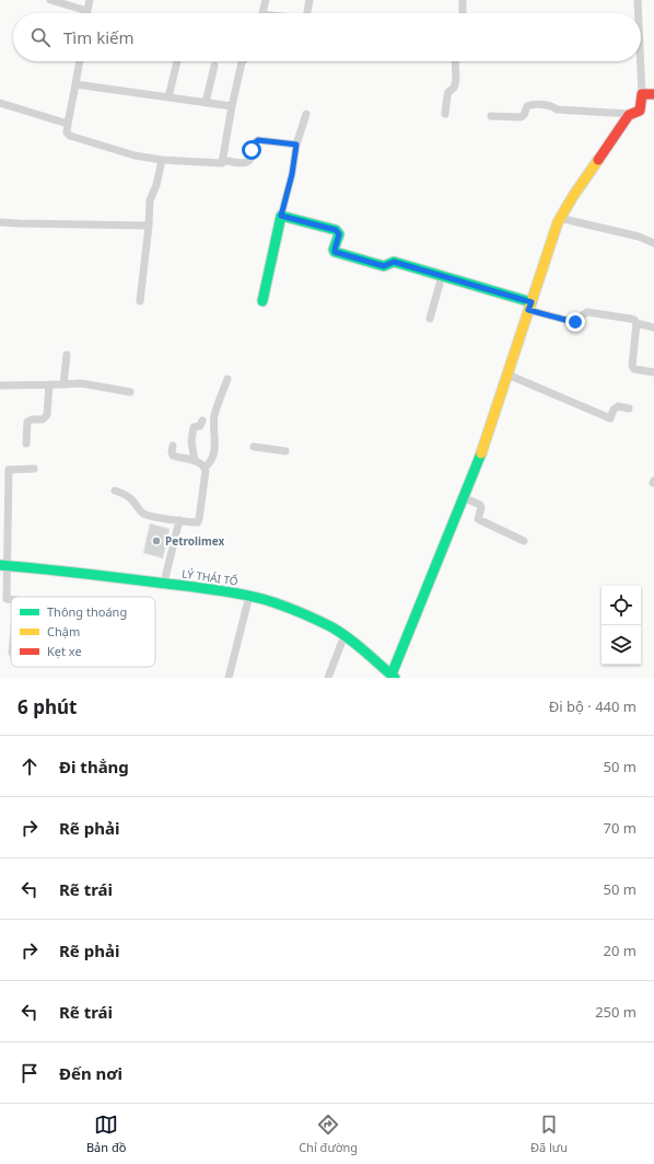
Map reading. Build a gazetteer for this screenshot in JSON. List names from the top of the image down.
{
  "streets": {
    "street": ["LÝ THÁI TỔ"]
  },
  "places": ["Petrolimex"],
  "legend": ["Thông thoáng", "Chậm", "Kẹt xe"],
  "page": {
    "search": "Tìm kiếm",
    "heading": ["6 phút", "Đi bộ · 440 m"],
    "list": [
      ["Đi thẳng", "50 m"],
      ["Rẽ phải", "70 m"],
      ["Rẽ trái", "50 m"],
      ["Rẽ phải", "20 m"],
      ["Rẽ trái", "250 m"],
      "Đến nơi"
    ],
    "nav": ["Bản đồ", "Chỉ đường", "Đã lưu"]
  }
}
